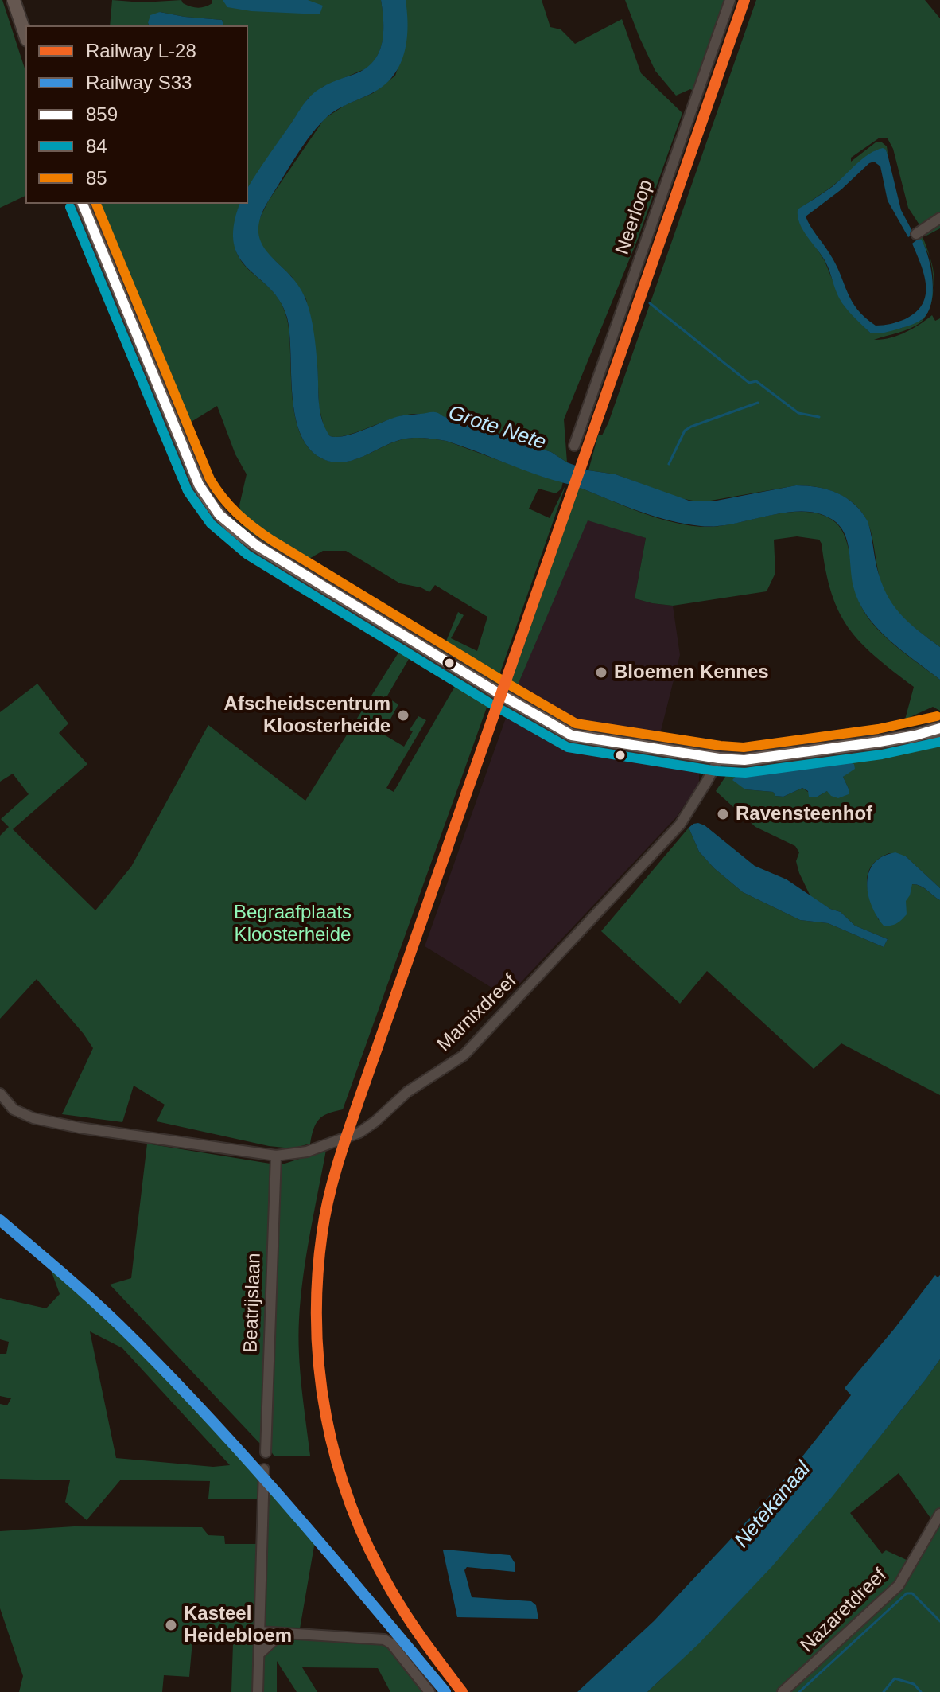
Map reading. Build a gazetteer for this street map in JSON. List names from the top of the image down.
{
  "streets": {
    "street": [
      "Neerloop",
      "Marnixdreef",
      "Beatrijslaan",
      "Nazaretdreef"
    ]
  },
  "crossings": [
    ["Marnixdreef", "Beatrijslaan"]
  ],
  "water": ["Grote Nete", "Netekanaal"],
  "parks": ["Begraafplaats Kloosterheide"],
  "places": [
    "Bloemen Kennes",
    "Afscheidscentrum Kloosterheide",
    "Ravensteenhof",
    "Kasteel Heidebloem"
  ],
  "lines": [
    "rail line L-28",
    "transit line 859",
    "transit line 85",
    "transit line 84",
    "rail line S33"
  ],
  "legend": [
    "Railway L-28",
    "Railway S33",
    "859",
    "84",
    "85"
  ]
}
